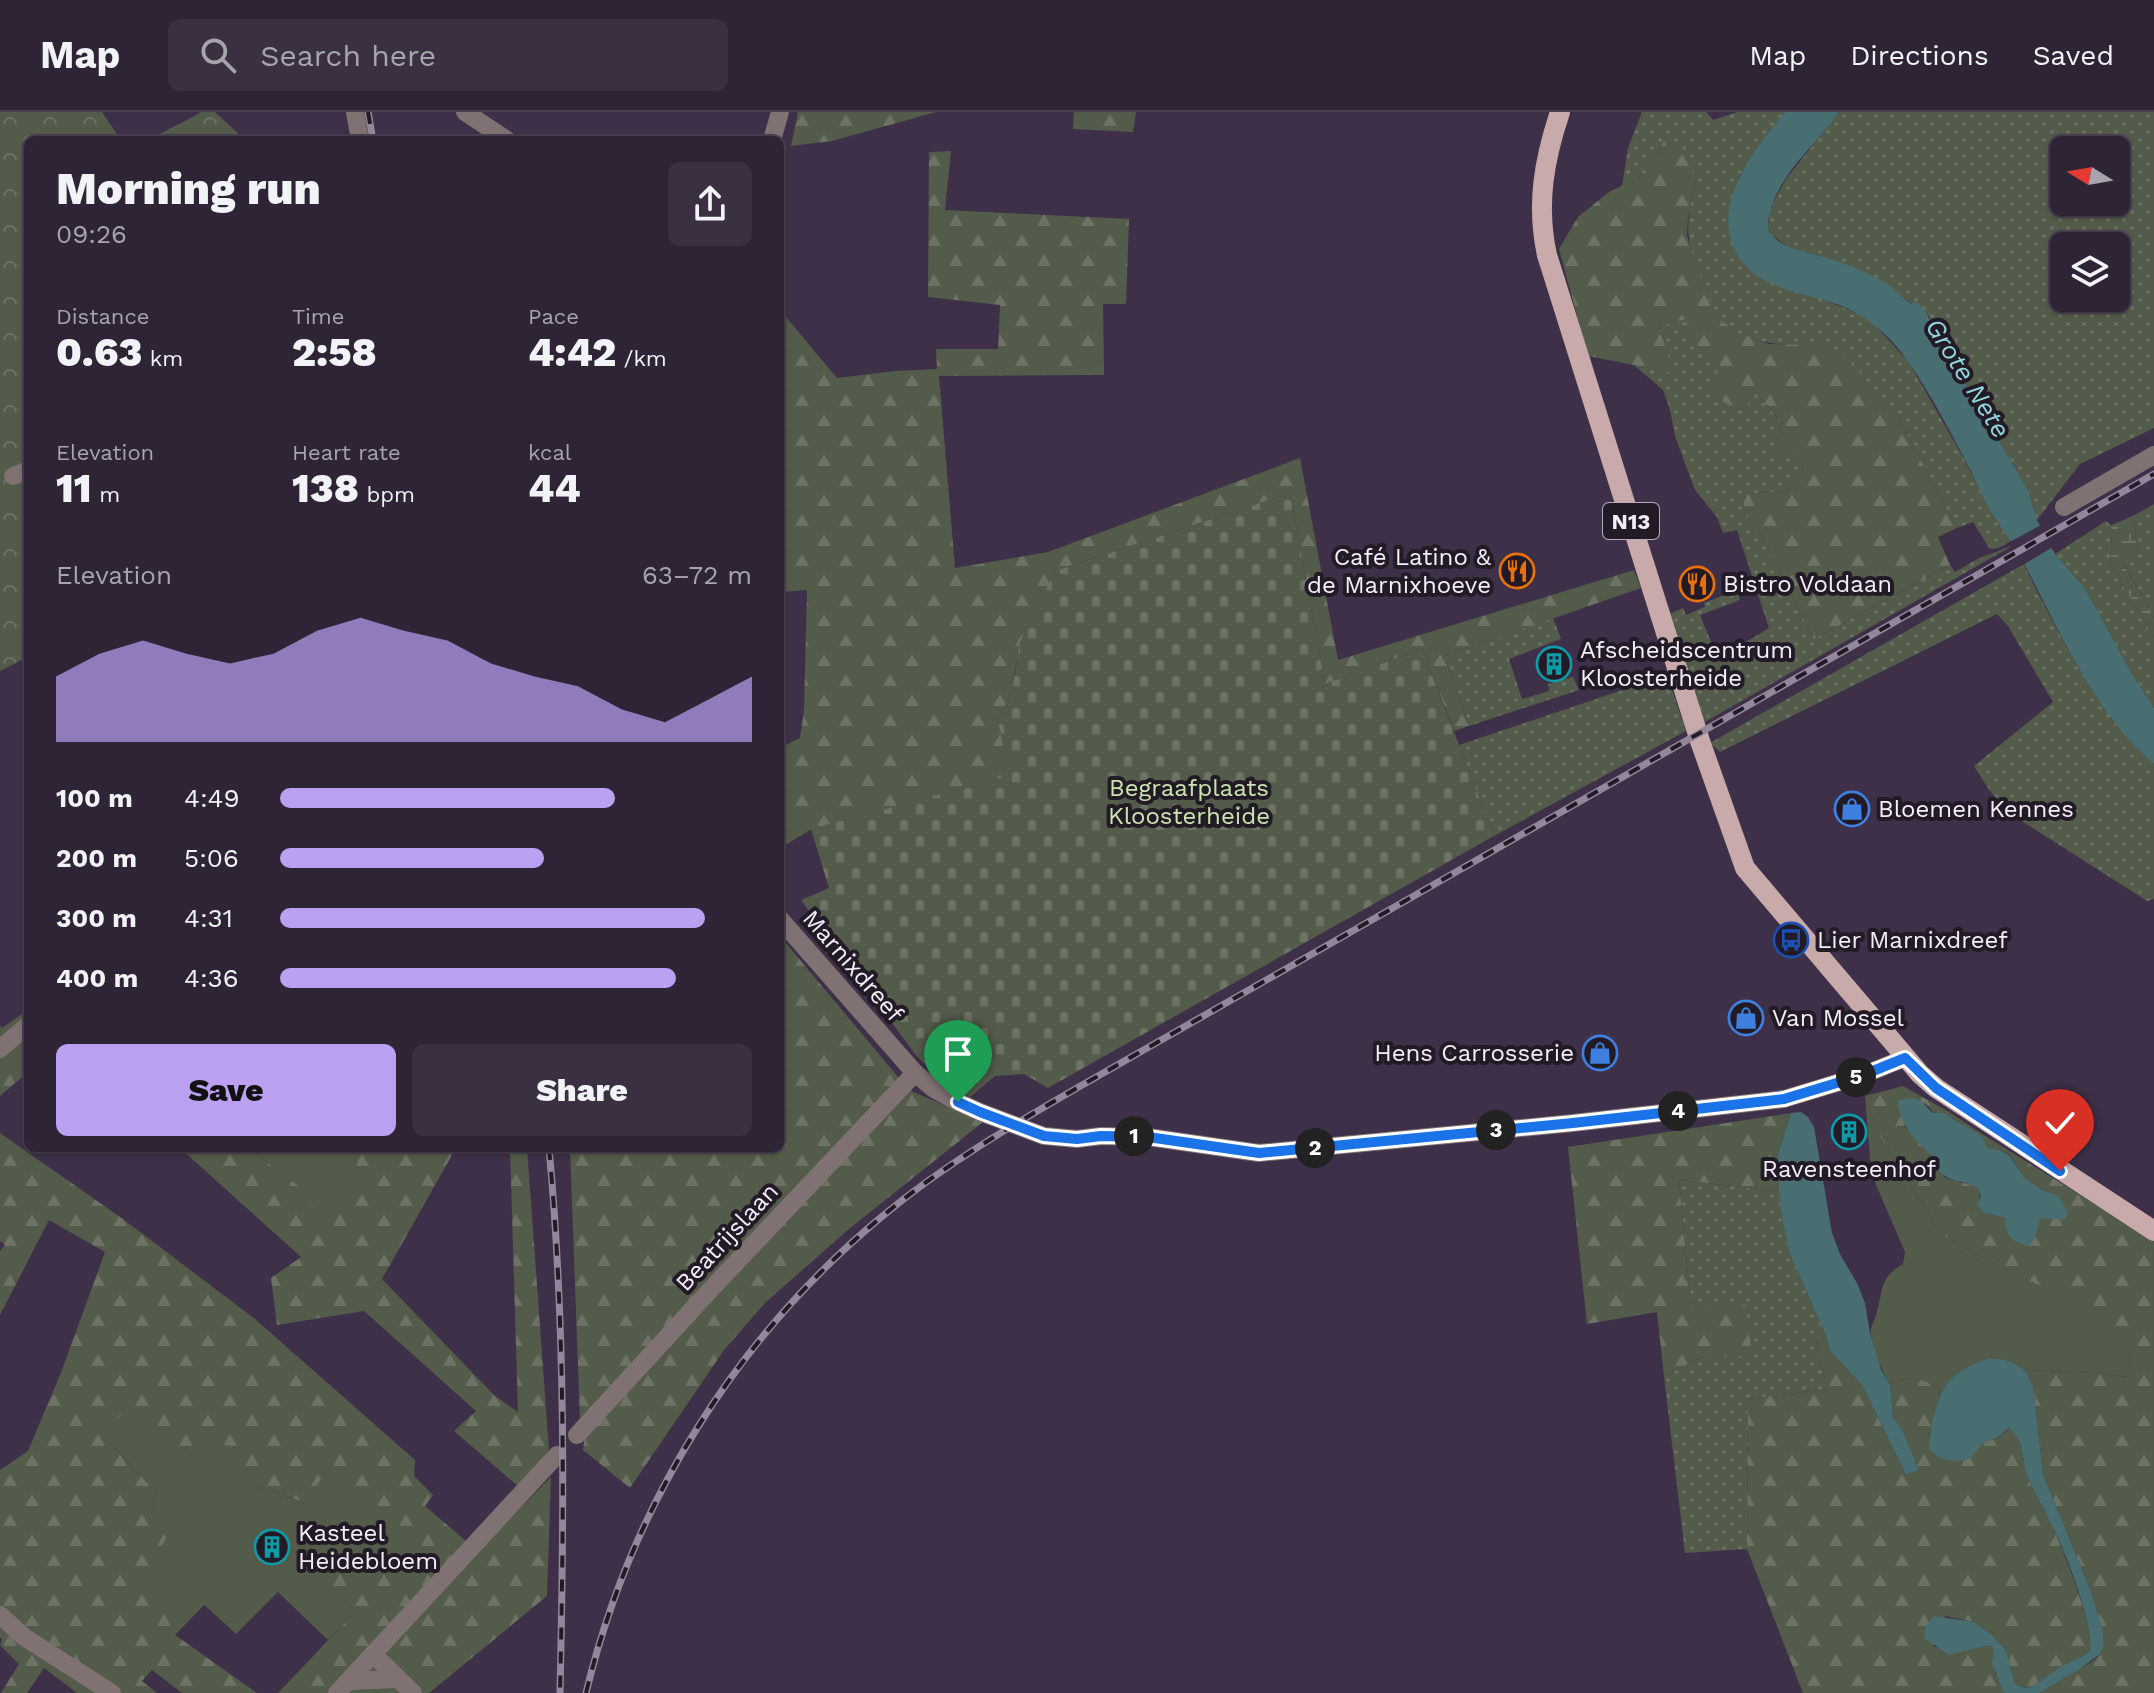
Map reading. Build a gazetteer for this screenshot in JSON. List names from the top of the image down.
{
  "streets": {
    "main road": ["N13"],
    "street": ["Marnixdreef", "Beatrijslaan"]
  },
  "crossings": [
    ["N13", "Marnixdreef"],
    ["Marnixdreef", "Beatrijslaan"]
  ],
  "water": ["Grote Nete"],
  "parks": ["Begraafplaats Kloosterheide"],
  "places": {
    "restaurant": ["Café Latino & de Marnixhoeve", "Bistro Voldaan"],
    "building": ["Afscheidscentrum Kloosterheide", "Ravensteenhof", "Kasteel Heidebloem"],
    "shop": ["Bloemen Kennes", "Van Mossel", "Hens Carrosserie"],
    "bus stop": ["Lier Marnixdreef"]
  },
  "north": "left",
  "page": {
    "header": "Map",
    "search": "Search here",
    "nav": ["Map", "Directions", "Saved"],
    "heading": ["Morning run", "09:26"],
    "stats": [
      ["Distance", "0.63 km"],
      ["Time", "2:58"],
      ["Pace", "4:42 /km"],
      ["Elevation", "11 m"],
      ["Heart rate", "138 bpm"],
      ["kcal", "44"]
    ],
    "chart": ["Elevation", "63–72 m"],
    "list": [
      {
        "name": "100 m",
        "note": "4:49"
      },
      {
        "name": "200 m",
        "note": "5:06"
      },
      {
        "name": "300 m",
        "note": "4:31"
      },
      {
        "name": "400 m",
        "note": "4:36"
      }
    ],
    "buttons": ["Save", "Share"],
    "pins": [
      "5",
      "4",
      "3",
      "1",
      "2"
    ]
  }
}
